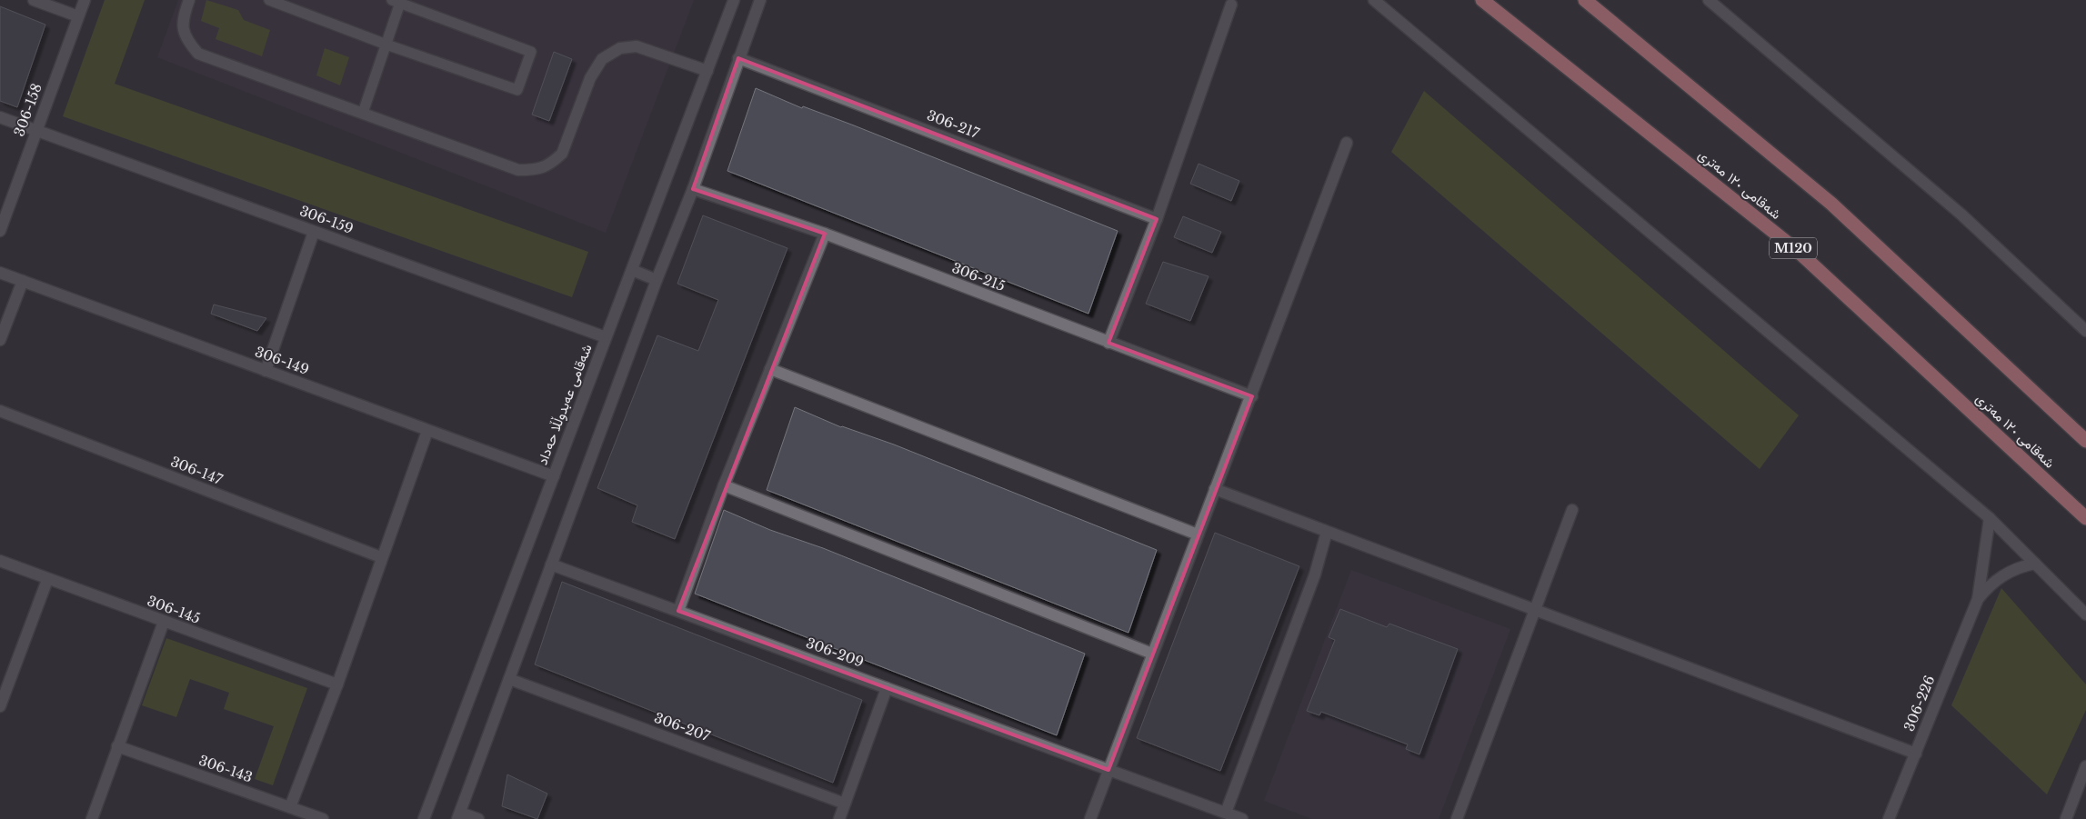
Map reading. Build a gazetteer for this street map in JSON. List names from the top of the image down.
{
  "streets": {
    "highway": ["شەقامی ١٢٠ مەتری", "M120"],
    "street": [
      "306-158",
      "306-217",
      "306-159",
      "306-215",
      "306-149",
      "شەقامی عەبدوڵڵا حەداد",
      "306-147",
      "306-145",
      "306-209",
      "306-226",
      "306-207",
      "306-143"
    ]
  },
  "crossings": [
    ["306-158", "306-159"],
    ["306-159", "شەقامی عەبدوڵڵا حەداد"],
    ["306-149", "شەقامی عەبدوڵڵا حەداد"]
  ]
}
